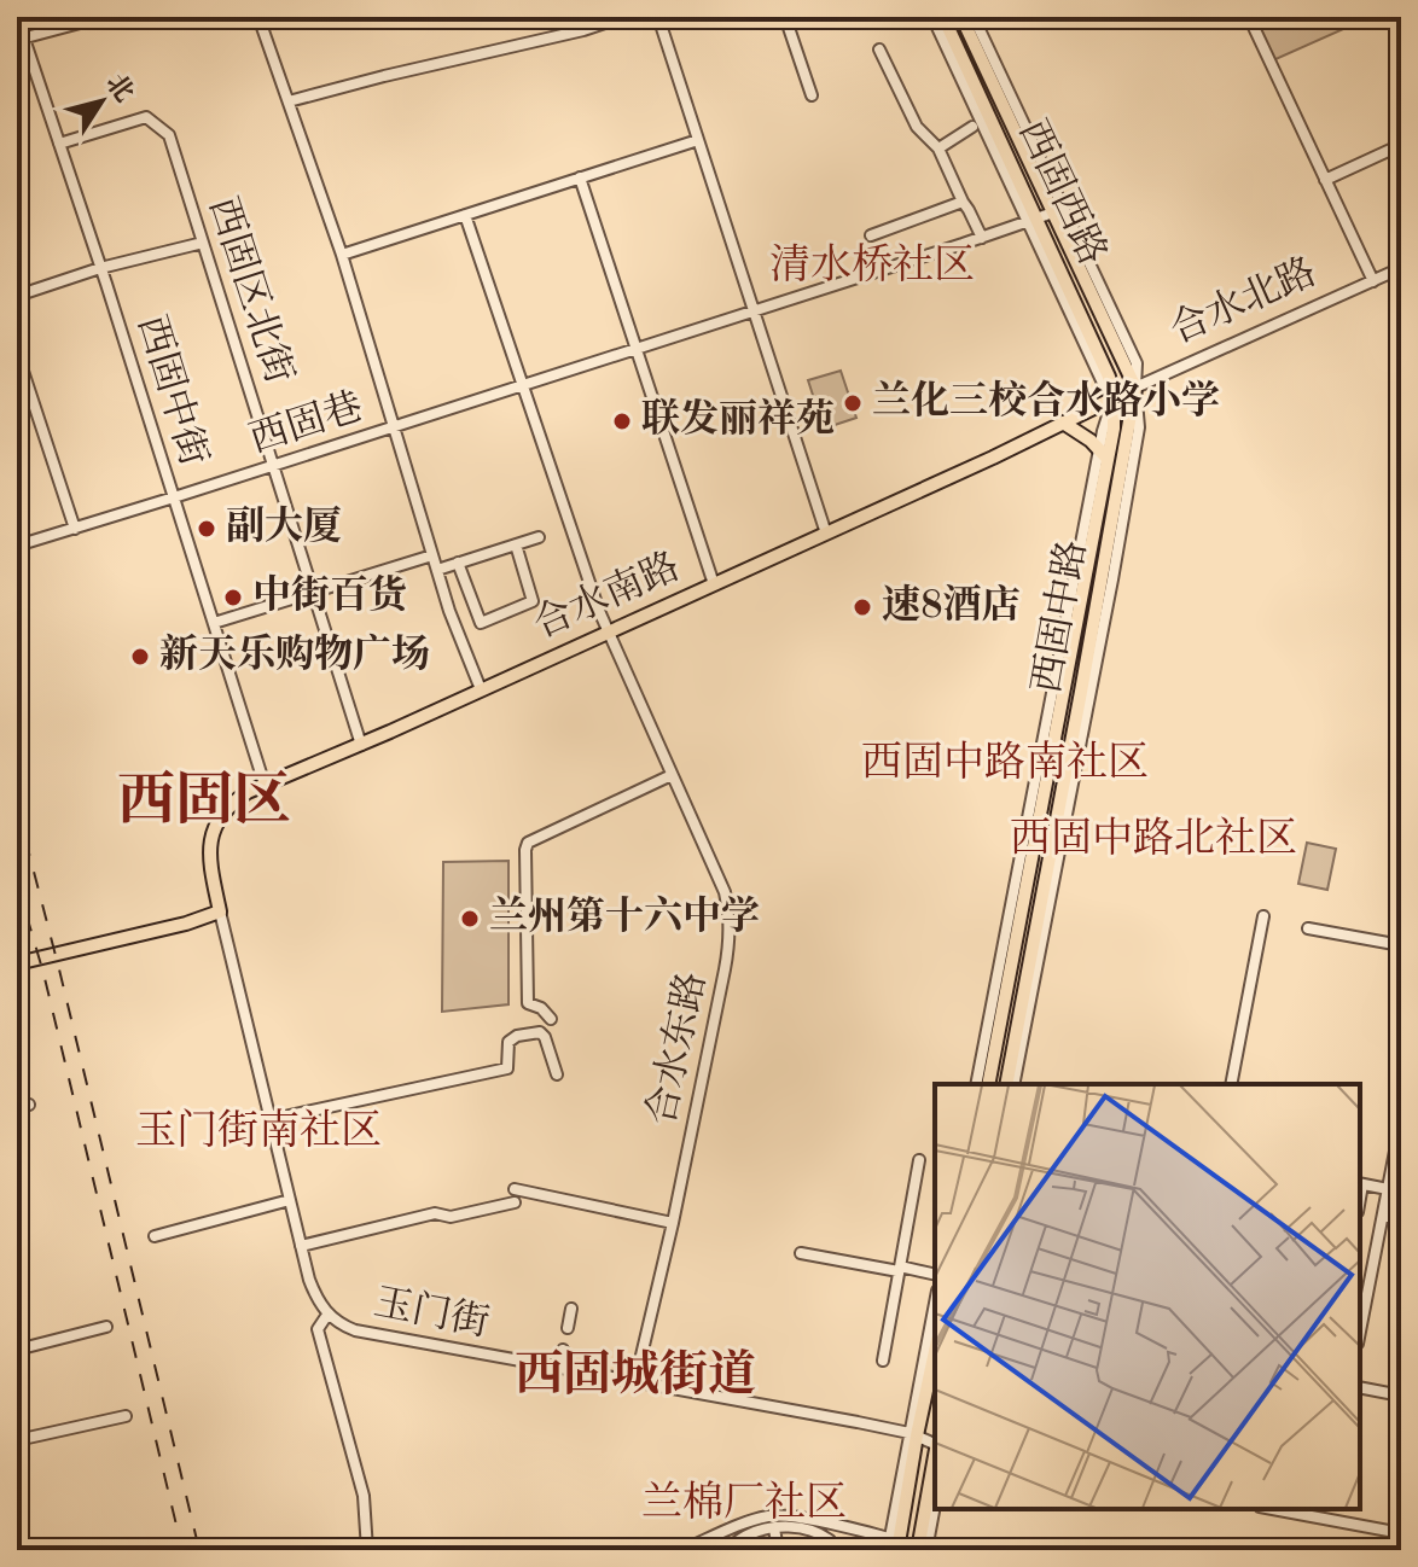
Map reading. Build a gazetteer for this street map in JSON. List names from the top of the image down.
{
  "streets": {
    "main road": [
      "西固西路",
      "合水北路",
      "合水南路",
      "西固中路"
    ],
    "street": [
      "西固区北街",
      "西固中街",
      "西固巷",
      "合水东路",
      "玉门街"
    ]
  },
  "crossings": [
    ["西固西路", "合水北路"],
    ["西固西路", "西固巷"],
    ["西固西路", "合水南路"],
    ["西固西路", "西固中路"],
    ["西固区北街", "西固中街"],
    ["西固区北街", "西固巷"],
    ["西固区北街", "合水南路"],
    ["合水北路", "合水南路"],
    ["合水北路", "西固中路"],
    ["西固中街", "西固巷"],
    ["西固中街", "合水南路"],
    ["西固巷", "合水东路"],
    ["合水南路", "西固中路"],
    ["合水南路", "合水东路"],
    ["合水南路", "玉门街"],
    ["合水东路", "玉门街"]
  ],
  "districts": [
    "清水桥社区",
    "西固中路南社区",
    "西固区",
    "西固中路北社区",
    "玉门街南社区",
    "西固城街道",
    "兰棉厂社区"
  ],
  "places": [
    "兰化三校合水路小学",
    "联发丽祥苑",
    "副大厦",
    "中街百货",
    "速8酒店",
    "新天乐购物广场",
    "兰州第十六中学"
  ],
  "north": "top right"
}
